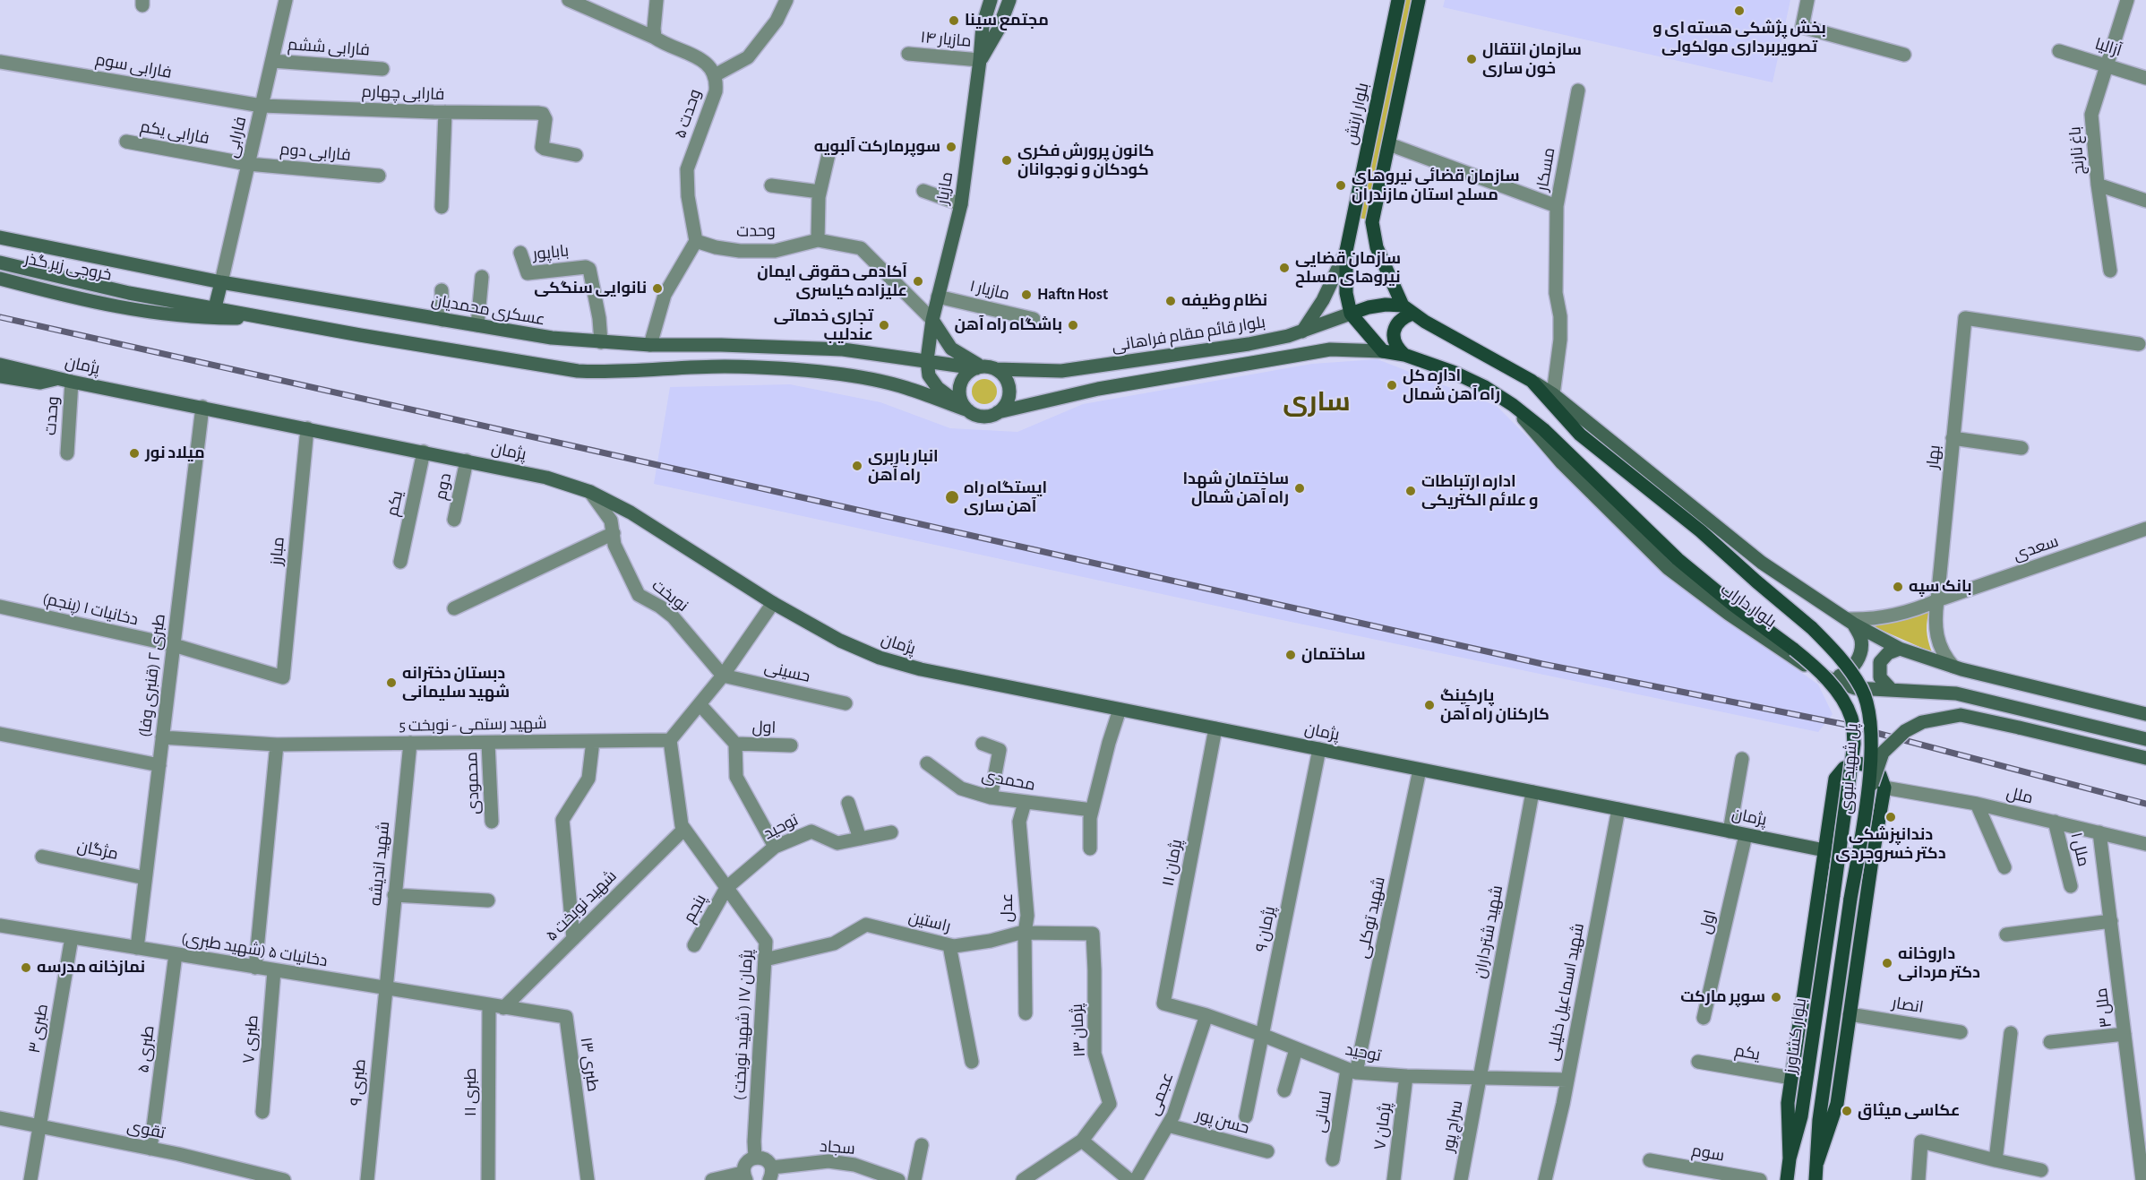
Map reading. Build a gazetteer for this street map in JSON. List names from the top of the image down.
{
  "streets": {
    "main road": [
      "بلوار ارتش",
      "مازیار",
      "خروجی زیر گذر",
      "عسکری محمدیان",
      "بلوار قائم مقام فراهانی",
      "پژمان",
      "بلوار داراب",
      "پل شهید نبوی",
      "بلوار کشاورز"
    ],
    "street": [
      "مازیار ۱۴",
      "فارابی ششم",
      "آزالیا",
      "فارابی سوم",
      "فارابی چهارم",
      "وحدت ۵",
      "فارابی یکم",
      "فارابی",
      "باغ نارنج",
      "فارابی دوم",
      "مسکار",
      "وحدت",
      "باباپور",
      "مازیار ۱",
      "بهار",
      "دوم",
      "یکم",
      "سعدی",
      "مبارز",
      "نوبخت",
      "دخانیات ۱ (پنجم)",
      "حسینی",
      "طبری ۲ (قنبری وفا)",
      "شهید رستمی - نوبخت 5",
      "اول",
      "محمدی",
      "محمودی",
      "ملل",
      "توحید",
      "ملل ۱",
      "مژگان",
      "پژمان ۱۱",
      "شهید اندیشه",
      "شهید نوبخت ۵",
      "عدل",
      "پنجم",
      "شهید توکلی",
      "راستین",
      "پژمان ۹",
      "شهید شترداران",
      "دخانیات ۵ (شهید طبری)",
      "شهید اسماعیل خلیلی",
      "انصار",
      "ملل ۳",
      "پژمان ۱۷ ( شهید نوبخت )",
      "طبری ۳",
      "پژمان ۱۳",
      "طبری ۷",
      "طبری ۵",
      "طبری ۱۳",
      "طبری ۹",
      "طبری ۱۱",
      "عجمی",
      "لسانی",
      "حسن پور",
      "پژمان ۷",
      "سراج پور",
      "تقوی",
      "سجاد",
      "سوم"
    ]
  },
  "crossings": [
    ["مازیار ۱۴", "مازیار"],
    ["فارابی ششم", "فارابی"],
    ["آزالیا", "باغ نارنج"],
    ["فارابی سوم", "فارابی چهارم"],
    ["فارابی سوم", "فارابی"],
    ["فارابی چهارم", "فارابی"],
    ["وحدت ۵", "وحدت"],
    ["بلوار ارتش", "بلوار قائم مقام فراهانی"],
    ["فارابی یکم", "فارابی"],
    ["فارابی یکم", "فارابی دوم"],
    ["فارابی", "فارابی دوم"],
    ["فارابی", "عسکری محمدیان"],
    ["مازیار", "وحدت"],
    ["مازیار", "مازیار ۱"],
    ["مازیار", "عسکری محمدیان"],
    ["مازیار", "بلوار قائم مقام فراهانی"],
    ["وحدت", "پژمان"],
    ["باباپور", "عسکری محمدیان"],
    ["عسکری محمدیان", "بلوار قائم مقام فراهانی"],
    ["پژمان", "دوم"],
    ["پژمان", "یکم"],
    ["پژمان", "مبارز"],
    ["پژمان", "نوبخت"],
    ["پژمان", "طبری ۲ (قنبری وفا)"],
    ["پژمان", "اول"],
    ["پژمان", "پژمان ۱۱"],
    ["پژمان", "شهید توکلی"],
    ["پژمان", "پژمان ۹"],
    ["پژمان", "شهید شترداران"],
    ["پژمان", "شهید اسماعیل خلیلی"],
    ["بهار", "سعدی"],
    ["مبارز", "دخانیات ۱ (پنجم)"],
    ["نوبخت", "حسینی"],
    ["بلوار داراب", "پل شهید نبوی"],
    ["دخانیات ۱ (پنجم)", "طبری ۲ (قنبری وفا)"],
    ["طبری ۲ (قنبری وفا)", "شهید رستمی - نوبخت 5"],
    ["طبری ۲ (قنبری وفا)", "مژگان"],
    ["طبری ۲ (قنبری وفا)", "دخانیات ۵ (شهید طبری)"],
    ["شهید رستمی - نوبخت 5", "محمودی"],
    ["شهید رستمی - نوبخت 5", "شهید اندیشه"],
    ["شهید رستمی - نوبخت 5", "پژمان ۱۷ ( شهید نوبخت )"],
    ["پل شهید نبوی", "بلوار کشاورز"],
    ["محمدی", "عدل"],
    ["ملل", "ملل ۱"],
    ["ملل", "ملل ۳"],
    ["توحید", "پژمان ۱۱"],
    ["توحید", "پنجم"],
    ["توحید", "شهید توکلی"],
    ["توحید", "پژمان ۹"],
    ["توحید", "شهید شترداران"],
    ["توحید", "شهید اسماعیل خلیلی"],
    ["توحید", "پژمان ۱۷ ( شهید نوبخت )"],
    ["توحید", "عجمی"],
    ["توحید", "لسانی"],
    ["توحید", "پژمان ۷"],
    ["توحید", "سراج پور"],
    ["شهید اندیشه", "دخانیات ۵ (شهید طبری)"],
    ["شهید اندیشه", "طبری ۹"],
    ["شهید نوبخت ۵", "دخانیات ۵ (شهید طبری)"],
    ["شهید نوبخت ۵", "پژمان ۱۷ ( شهید نوبخت )"],
    ["شهید نوبخت ۵", "طبری ۱۳"],
    ["شهید نوبخت ۵", "طبری ۱۱"],
    ["عدل", "راستین"],
    ["پنجم", "پژمان ۱۷ ( شهید نوبخت )"],
    ["شهید توکلی", "لسانی"],
    ["راستین", "پژمان ۱۷ ( شهید نوبخت )"],
    ["راستین", "پژمان ۱۳"],
    ["شهید شترداران", "سراج پور"],
    ["دخانیات ۵ (شهید طبری)", "طبری ۳"],
    ["دخانیات ۵ (شهید طبری)", "طبری ۷"],
    ["دخانیات ۵ (شهید طبری)", "طبری ۵"],
    ["دخانیات ۵ (شهید طبری)", "طبری ۱۳"],
    ["دخانیات ۵ (شهید طبری)", "طبری ۹"],
    ["دخانیات ۵ (شهید طبری)", "طبری ۱۱"],
    ["طبری ۳", "تقوی"],
    ["طبری ۵", "تقوی"],
    ["طبری ۱۳", "طبری ۱۱"],
    ["عجمی", "حسن پور"]
  ],
  "districts": ["ساری"],
  "places": [
    "بخش پژشکی هسته ای و تصویربرداری مولکولی",
    "مجتمع سینا",
    "سازمان انتقال خون ساری",
    "سوپرمارکت آلبویه",
    "کانون پرورش فکری کودکان و نوجوانان",
    "سازمان قضائی نیروهای مسلح استان مازندران",
    "سازمان قضایی نیروهای مسلح",
    "آکادمی حقوقی ایمان علیزاده کیاسری",
    "نانوایی سنگکی",
    "Haftn Host",
    "نظام وظیفه",
    "تجاری خدماتی عندلیب",
    "باشگاه راه آهن",
    "اداره کل راه آهن شمال",
    "میلاد نور",
    "انبار باربری راه آهن",
    "ساختمان شهدا راه آهن شمال",
    "اداره ارتباطات و علائم الکتریکی",
    "ایستگاه راه آهن ساری",
    "بانک سپه",
    "ساختمان",
    "دبستان دخترانه شهید سلیمانی",
    "پارکینگ کارکنان راه آهن",
    "دندانپزشکی دکتر خسروجردی",
    "داروخانه دکتر مردانی",
    "نمازخانه مدرسه",
    "سوپر مارکت",
    "عکاسی میثاق"
  ]
}
